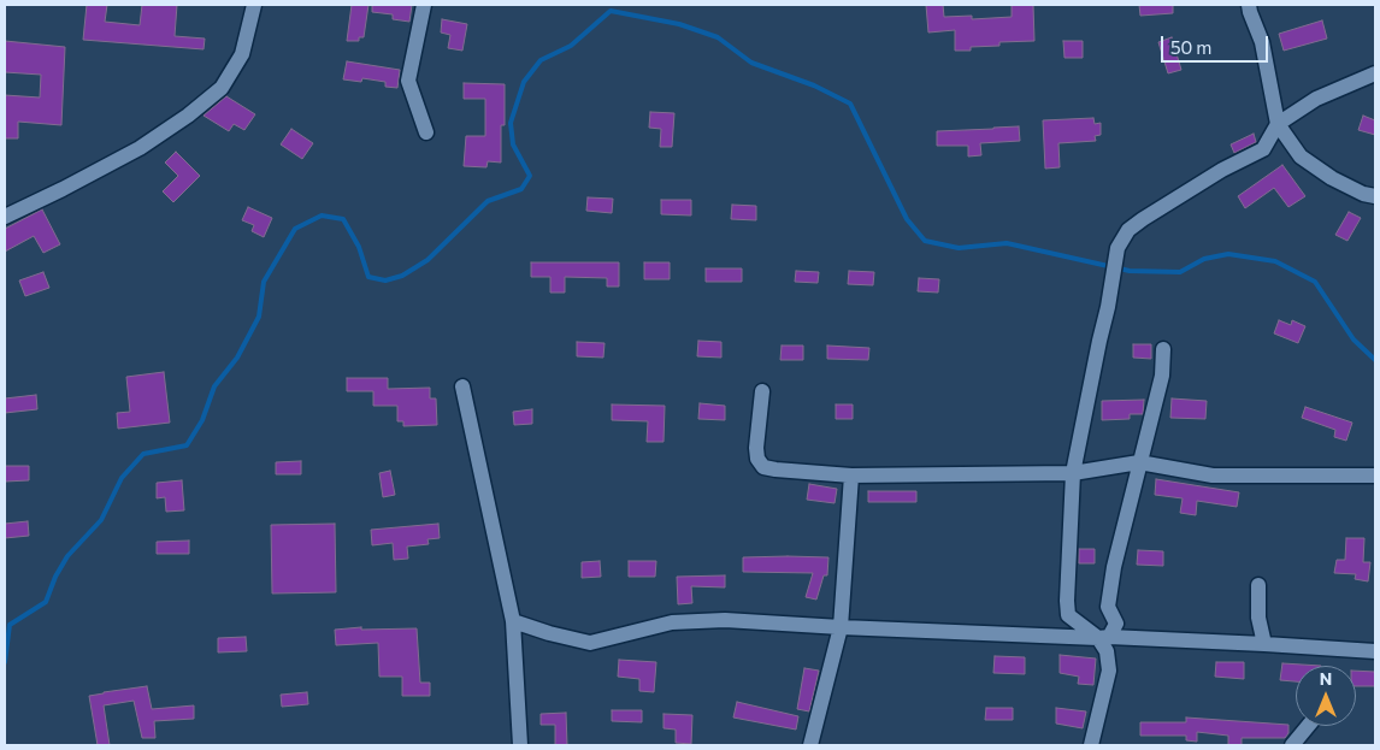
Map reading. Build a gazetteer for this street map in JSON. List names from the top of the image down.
{
  "scale_bar": "50 m",
  "north": "top"
}
